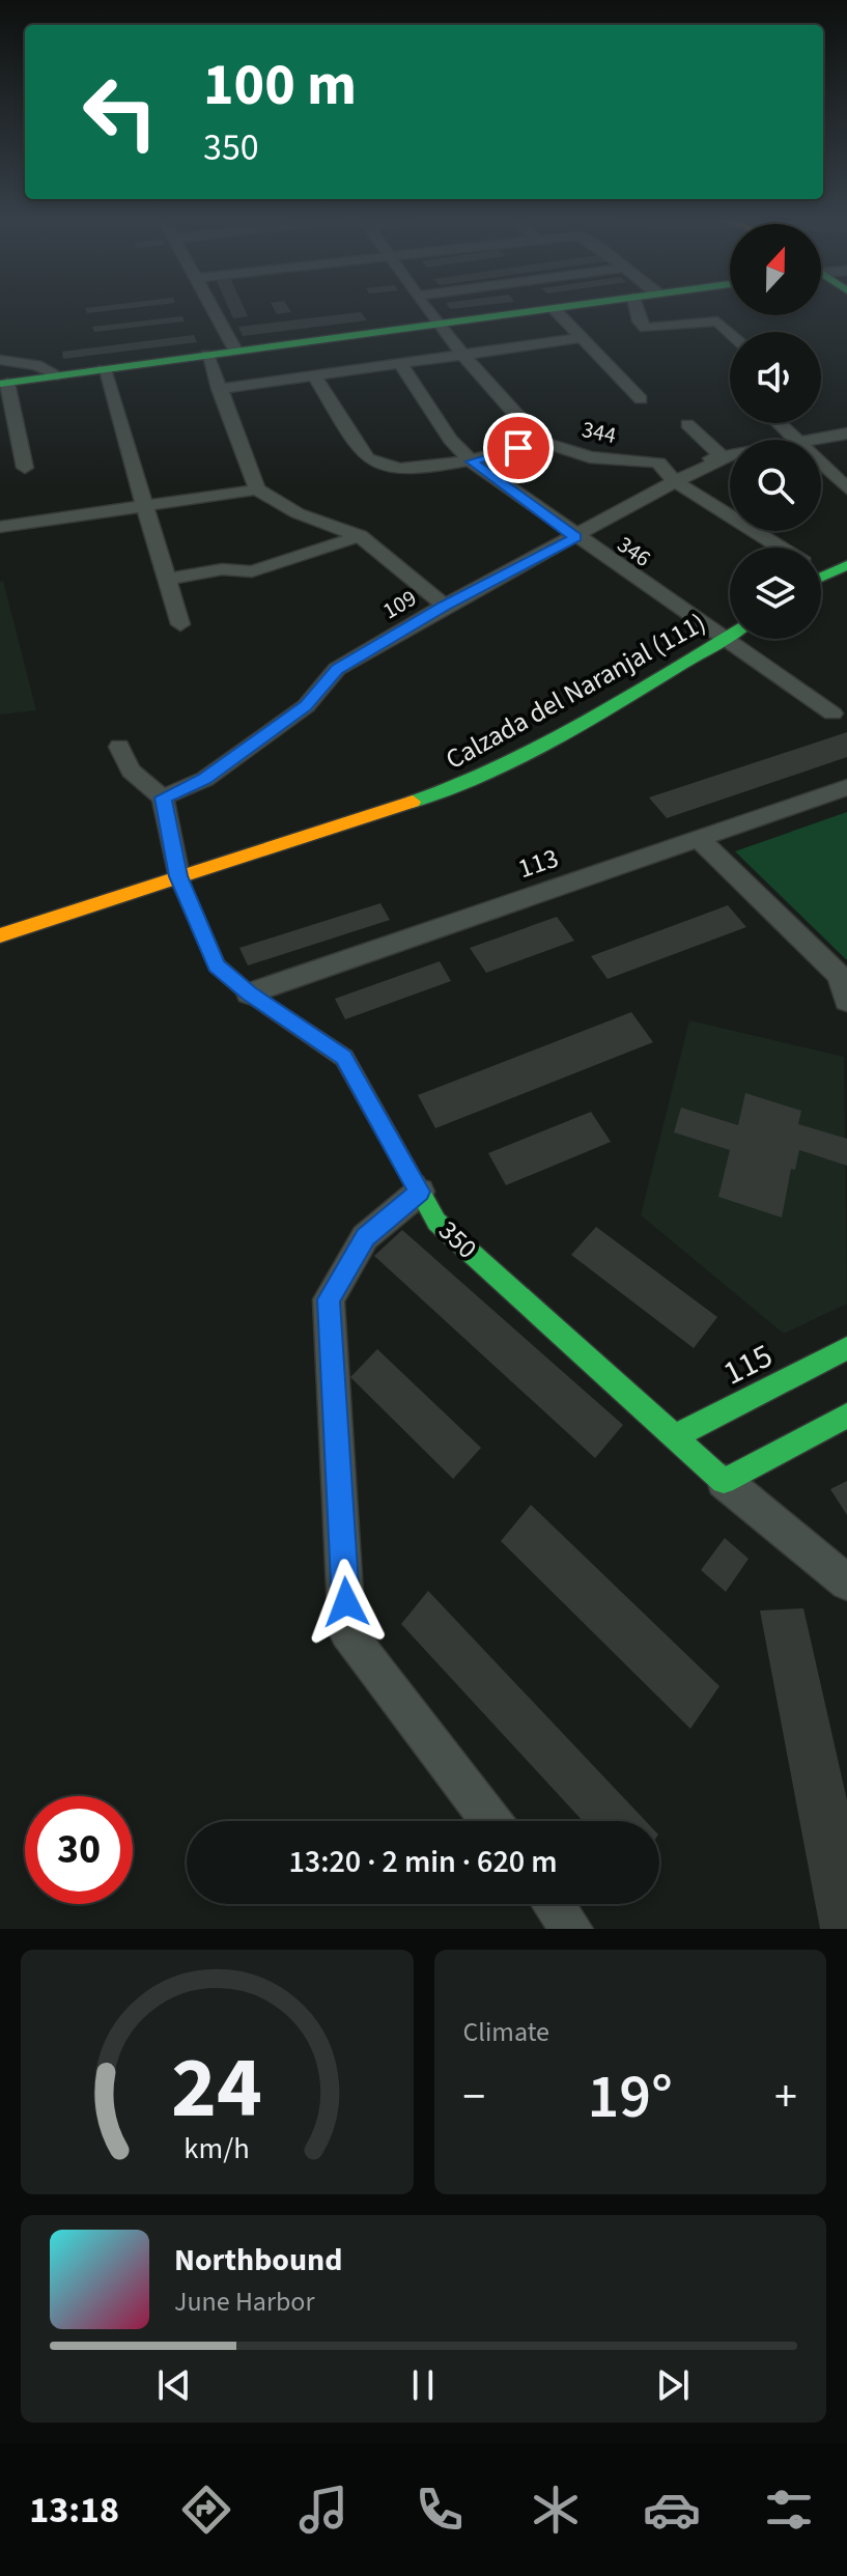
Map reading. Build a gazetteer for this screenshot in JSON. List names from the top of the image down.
{
  "streets": {
    "street": [
      "344",
      "346",
      "109",
      "Calzada del Naranjal (111)",
      "113",
      "350",
      "115"
    ]
  },
  "crossings": [
    ["344", "109"],
    ["346", "109"],
    ["346", "Calzada del Naranjal (111)"],
    ["109", "350"],
    ["Calzada del Naranjal (111)", "350"],
    ["113", "350"],
    ["350", "115"]
  ],
  "north": "top",
  "page": {
    "turn": ["100 m", "350"],
    "limit": "30",
    "trip": "13:20 · 2 min · 620 m",
    "tile": "Climate",
    "heat": ["−", "19°", "+"],
    "song": ["Northbound", "June Harbor"],
    "tabs": "13:18",
    "gauge": ["24", "km/h"]
  }
}
